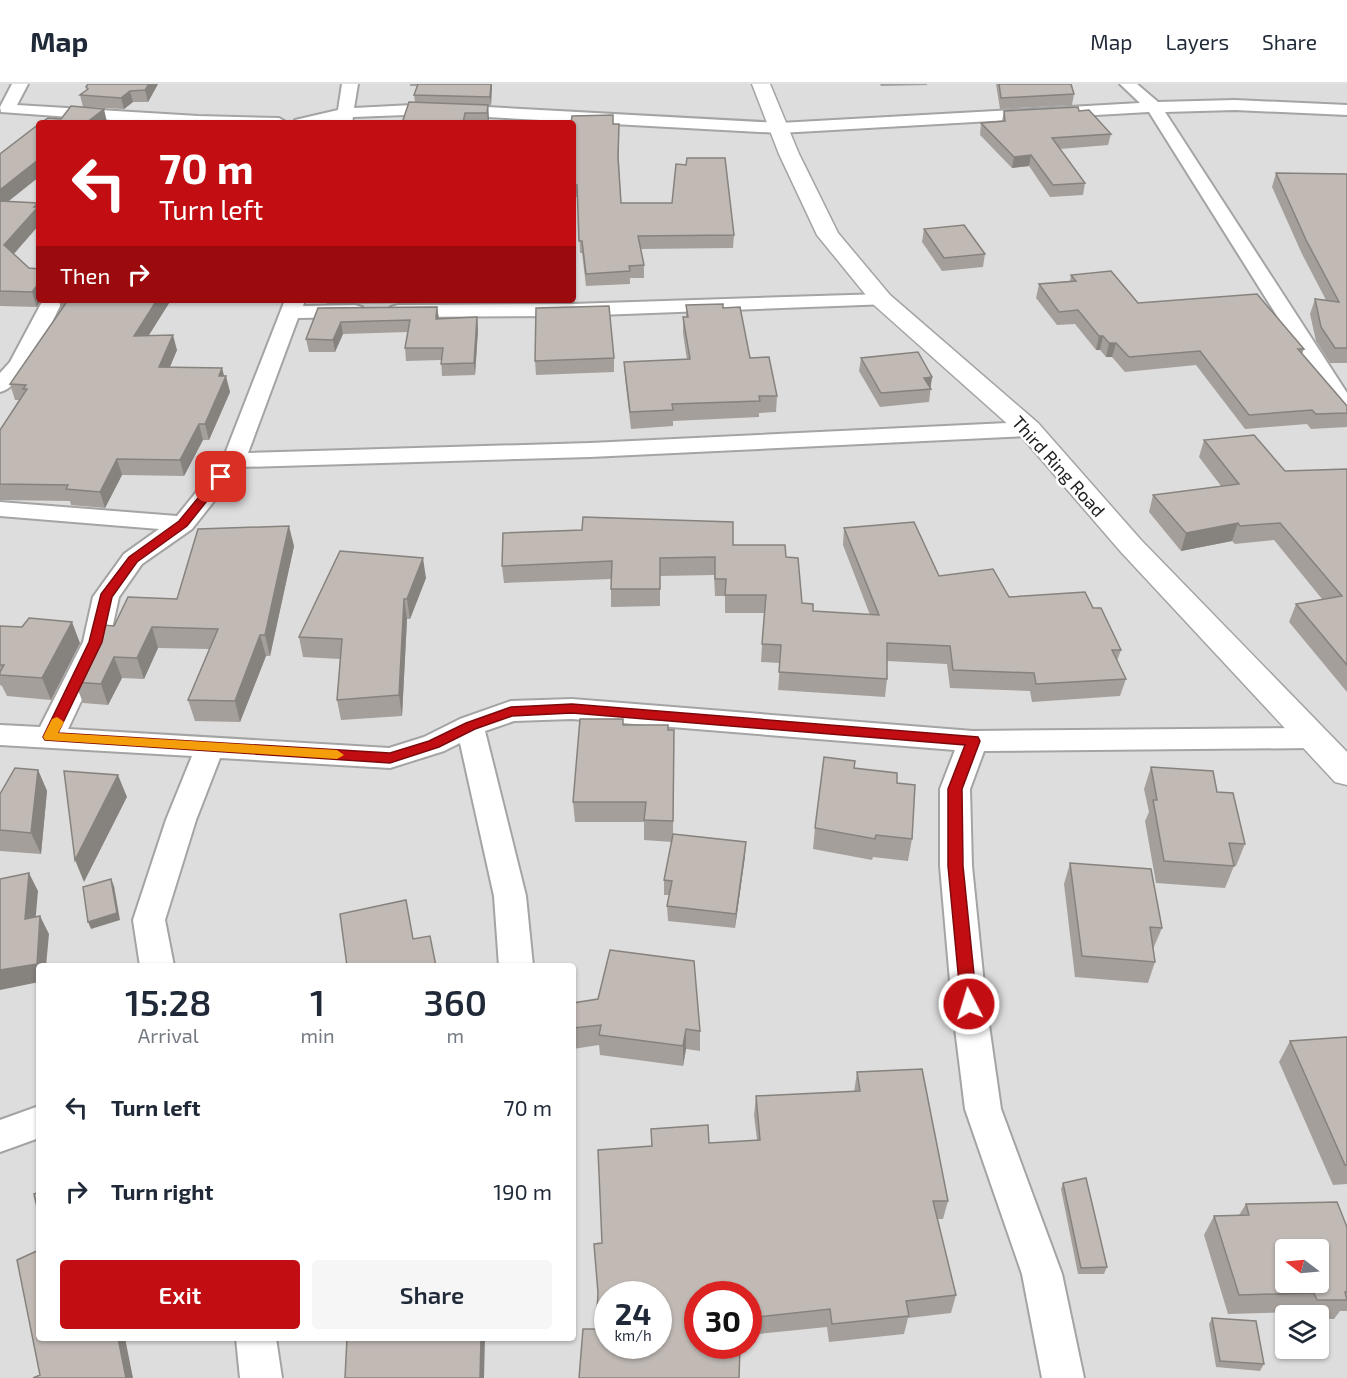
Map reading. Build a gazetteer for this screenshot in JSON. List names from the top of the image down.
{
  "streets": {
    "street": ["Third Ring Road"]
  },
  "north": "left",
  "page": {
    "header": "Map",
    "nav": ["Map", "Layers", "Share"],
    "turn": ["70 m", "Turn left"],
    "then": "Then",
    "eta": [
      "15:28",
      "Arrival",
      "1",
      "min",
      "360",
      "m"
    ],
    "list": [
      {
        "name": "Turn left",
        "value": "70 m"
      },
      {
        "name": "Turn right",
        "value": "190 m"
      }
    ],
    "buttons": ["Exit", "Share"],
    "speed": "24 km/h",
    "limit": "30"
  }
}
